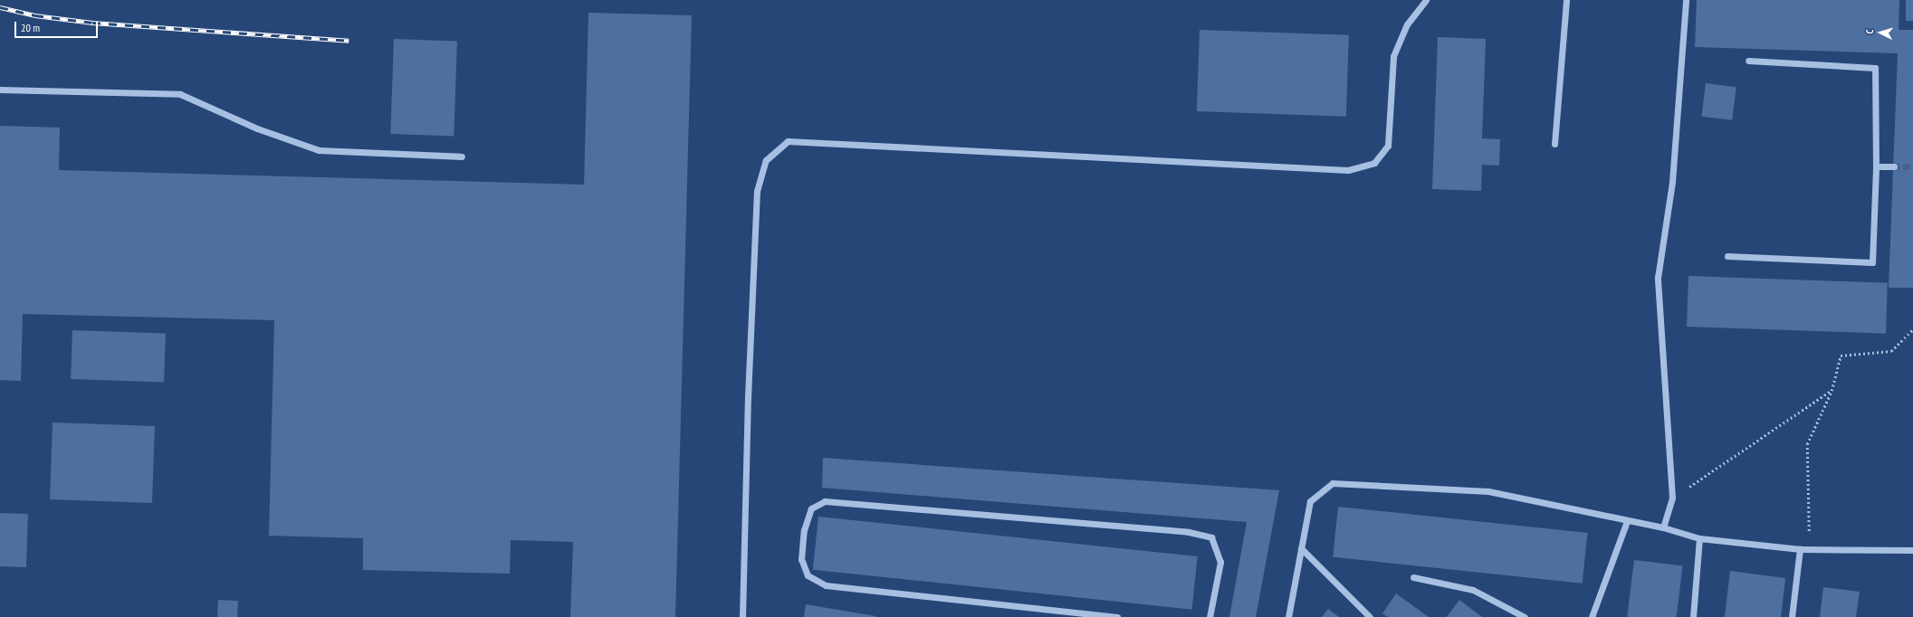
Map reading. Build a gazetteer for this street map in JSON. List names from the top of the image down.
{
  "scale_bar": "20 m",
  "north": "left"
}
